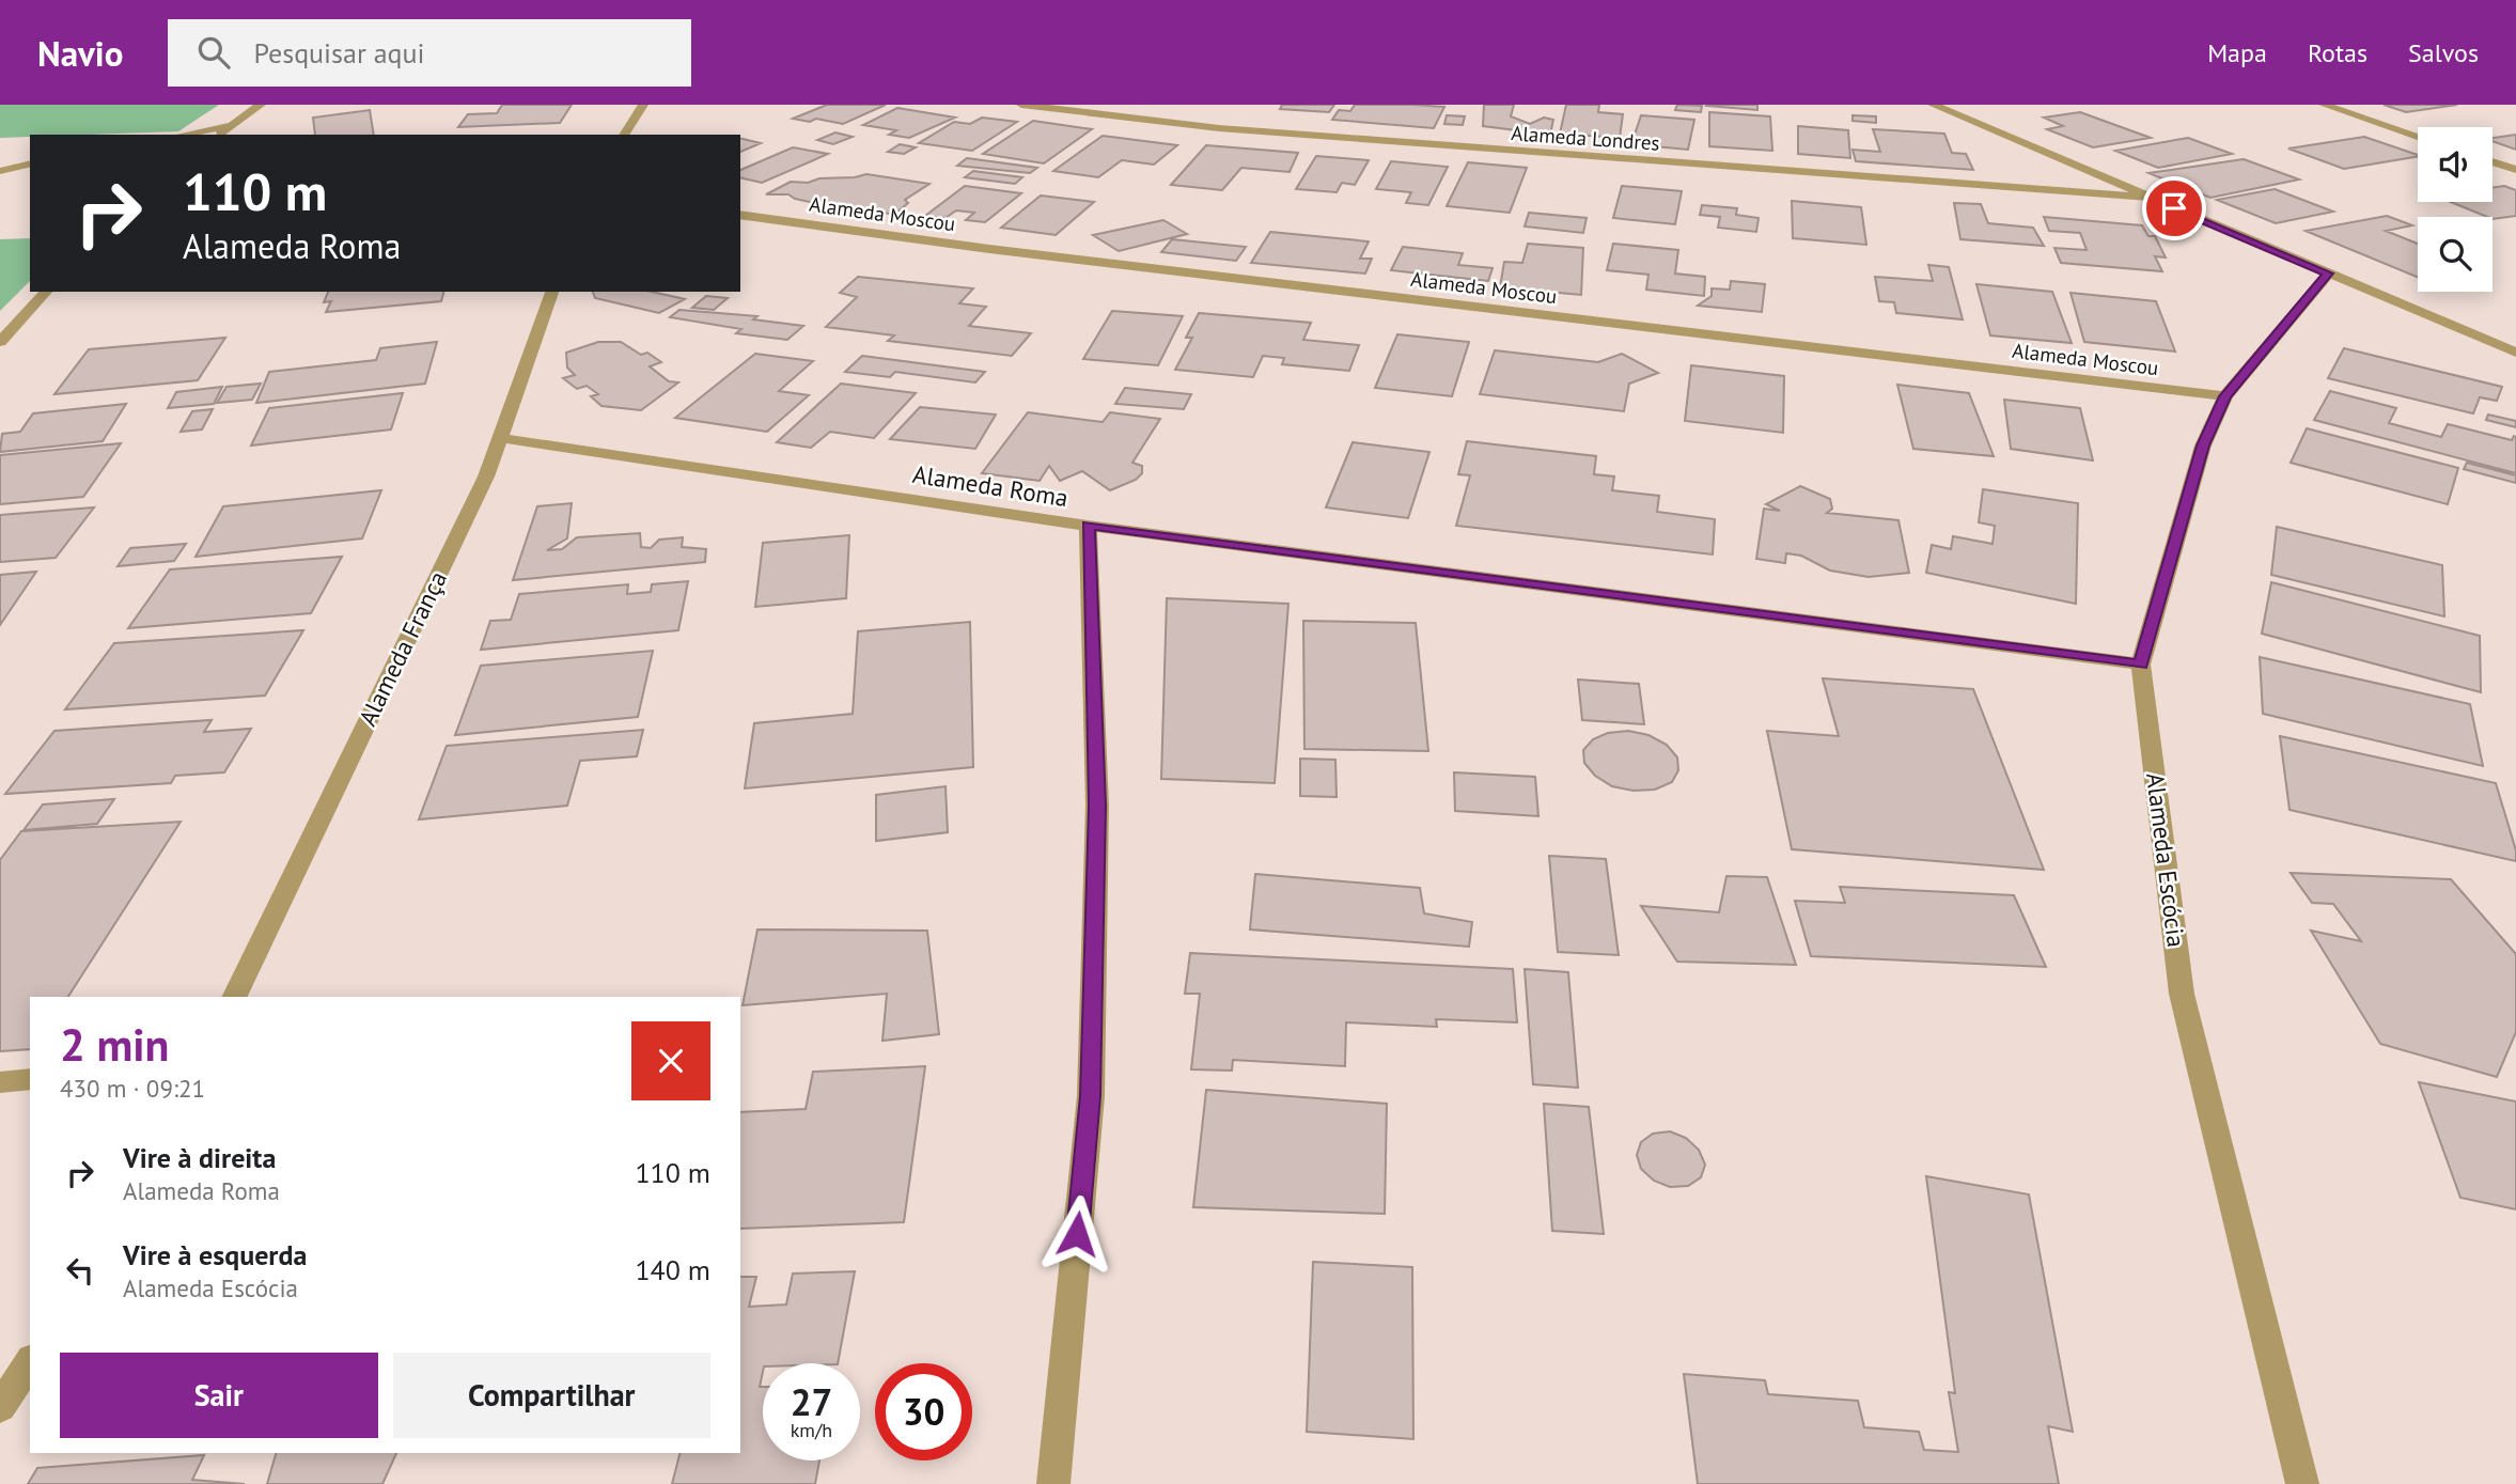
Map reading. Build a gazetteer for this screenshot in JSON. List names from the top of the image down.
{
  "streets": {
    "street": [
      "Alameda Londres",
      "Alameda Moscou",
      "Alameda Roma",
      "Alameda França",
      "Alameda Escócia"
    ]
  },
  "crossings": [
    ["Alameda Moscou", "Alameda Escócia"],
    ["Alameda Roma", "Alameda França"],
    ["Alameda Roma", "Alameda Escócia"]
  ],
  "page": {
    "header": "Navio",
    "search": "Pesquisar aqui",
    "nav": ["Mapa", "Rotas", "Salvos"],
    "turn": ["110 m", "Alameda Roma"],
    "heading": ["2 min", "430 m · 09:21"],
    "list": [
      {
        "name": "Vire à direita",
        "note": "Alameda Roma",
        "value": "110 m"
      },
      {
        "name": "Vire à esquerda",
        "note": "Alameda Escócia",
        "value": "140 m"
      }
    ],
    "buttons": ["Sair", "Compartilhar"],
    "speed": "27 km/h",
    "limit": "30"
  }
}
